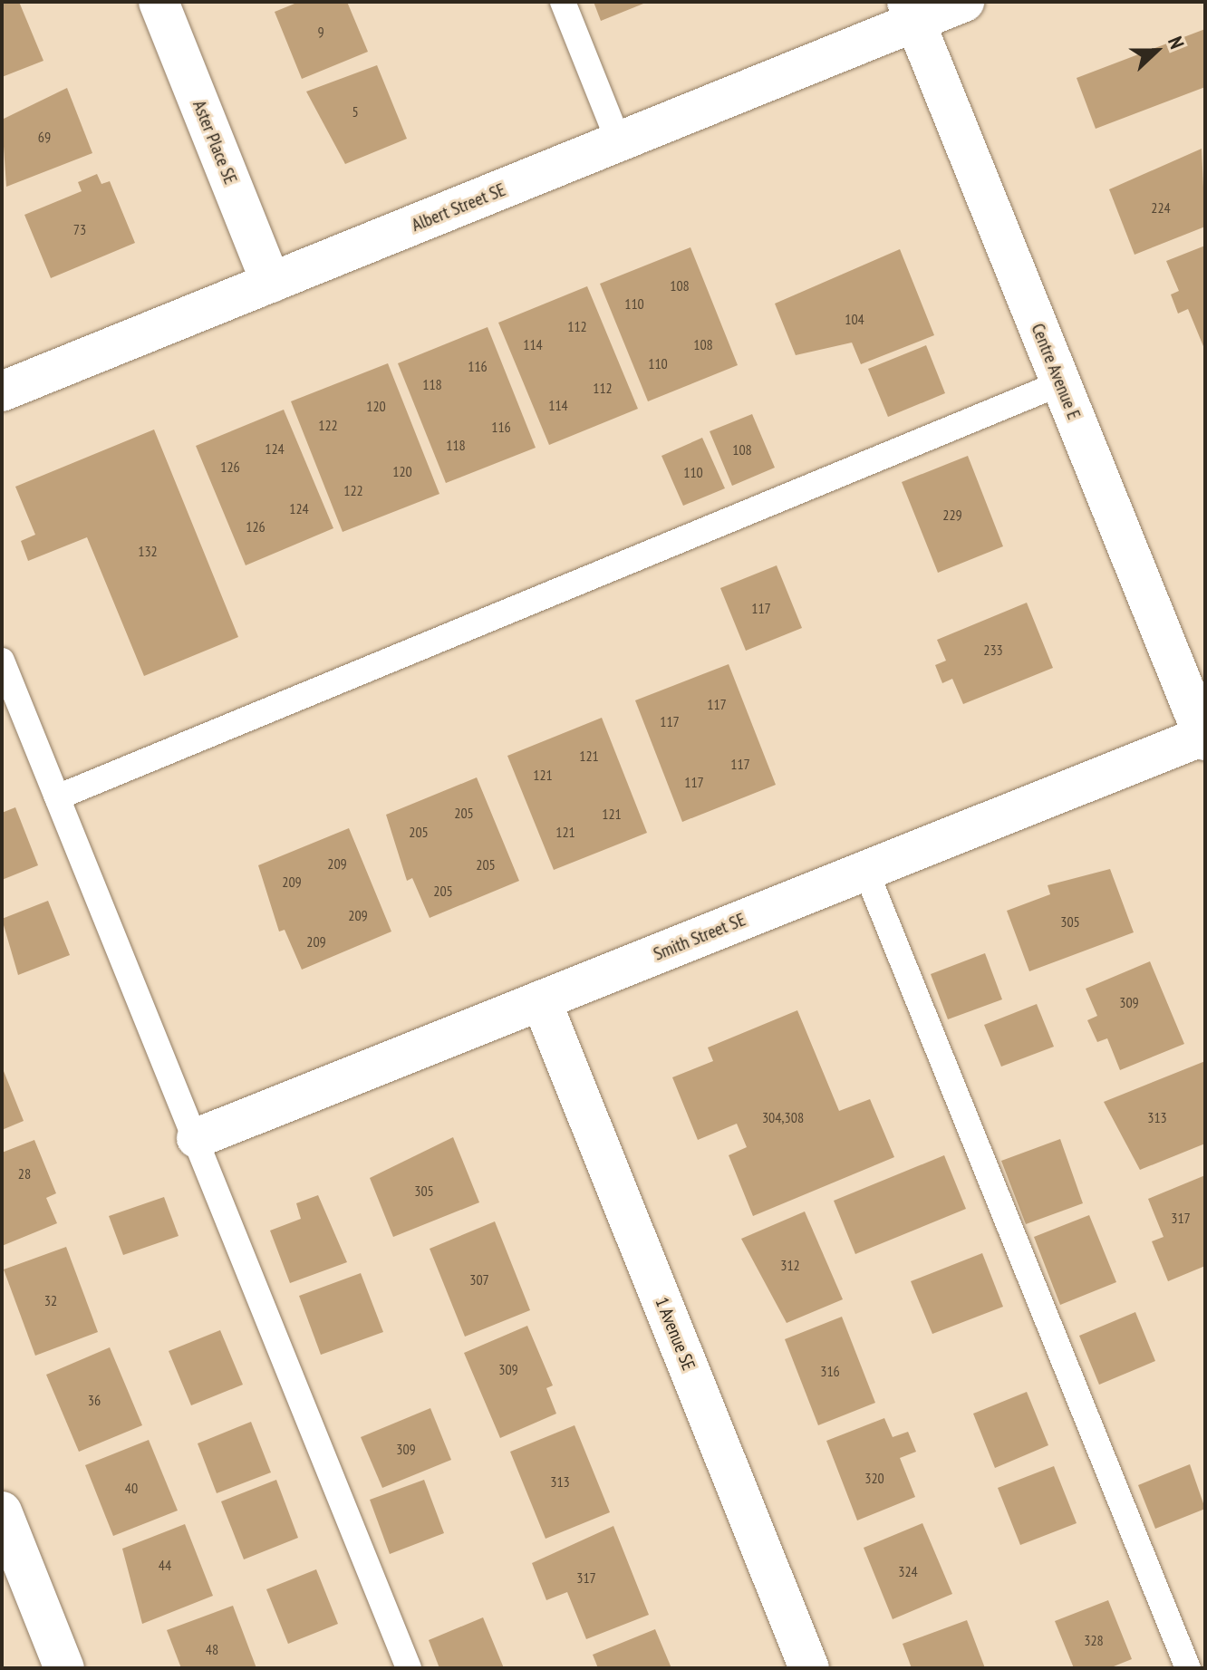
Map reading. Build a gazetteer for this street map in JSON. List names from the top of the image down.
{
  "streets": {
    "street": [
      "Aster Place SE",
      "Albert Street SE",
      "Centre Avenue E",
      "Smith Street SE",
      "1 Avenue SE"
    ]
  },
  "crossings": [
    ["Aster Place SE", "Albert Street SE"],
    ["Albert Street SE", "Centre Avenue E"],
    ["Centre Avenue E", "Smith Street SE"],
    ["Smith Street SE", "1 Avenue SE"]
  ],
  "house_numbers": [
    "9",
    "5",
    "69",
    "224",
    "73",
    "108",
    "110",
    "104",
    "112",
    "114",
    "108",
    "110",
    "116",
    "118",
    "112",
    "114",
    "120",
    "122",
    "116",
    "118",
    "124",
    "108",
    "126",
    "120",
    "110",
    "122",
    "124",
    "229",
    "126",
    "132",
    "117",
    "233",
    "117",
    "117",
    "121",
    "117",
    "121",
    "117",
    "205",
    "121",
    "205",
    "121",
    "209",
    "205",
    "209",
    "205",
    "209",
    "305",
    "209",
    "309",
    "304,308",
    "313",
    "28",
    "305",
    "317",
    "312",
    "307",
    "32",
    "309",
    "316",
    "36",
    "309",
    "320",
    "313",
    "40",
    "44",
    "324",
    "317",
    "328",
    "48"
  ],
  "north": "right"
}
